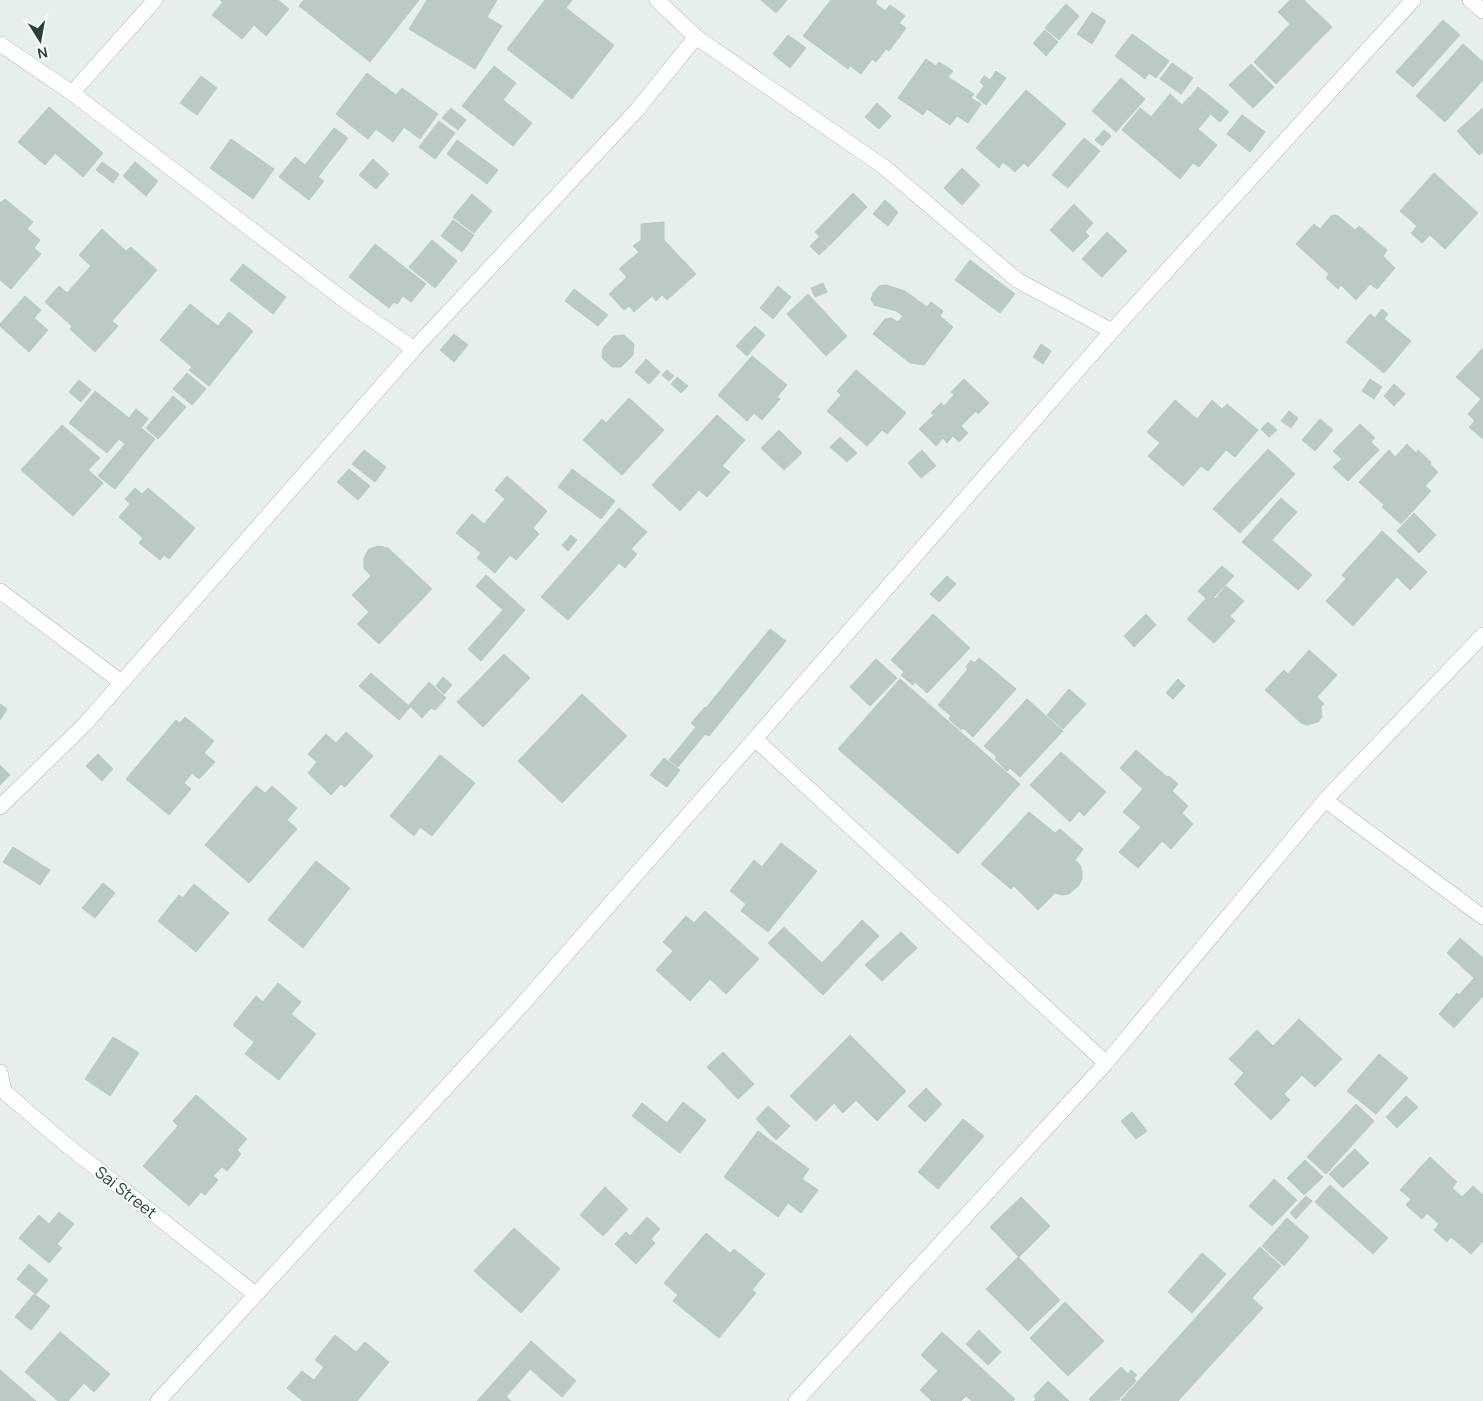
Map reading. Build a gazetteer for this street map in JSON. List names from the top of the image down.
{
  "streets": {
    "street": ["Sai Street"]
  },
  "north": "bottom"
}
